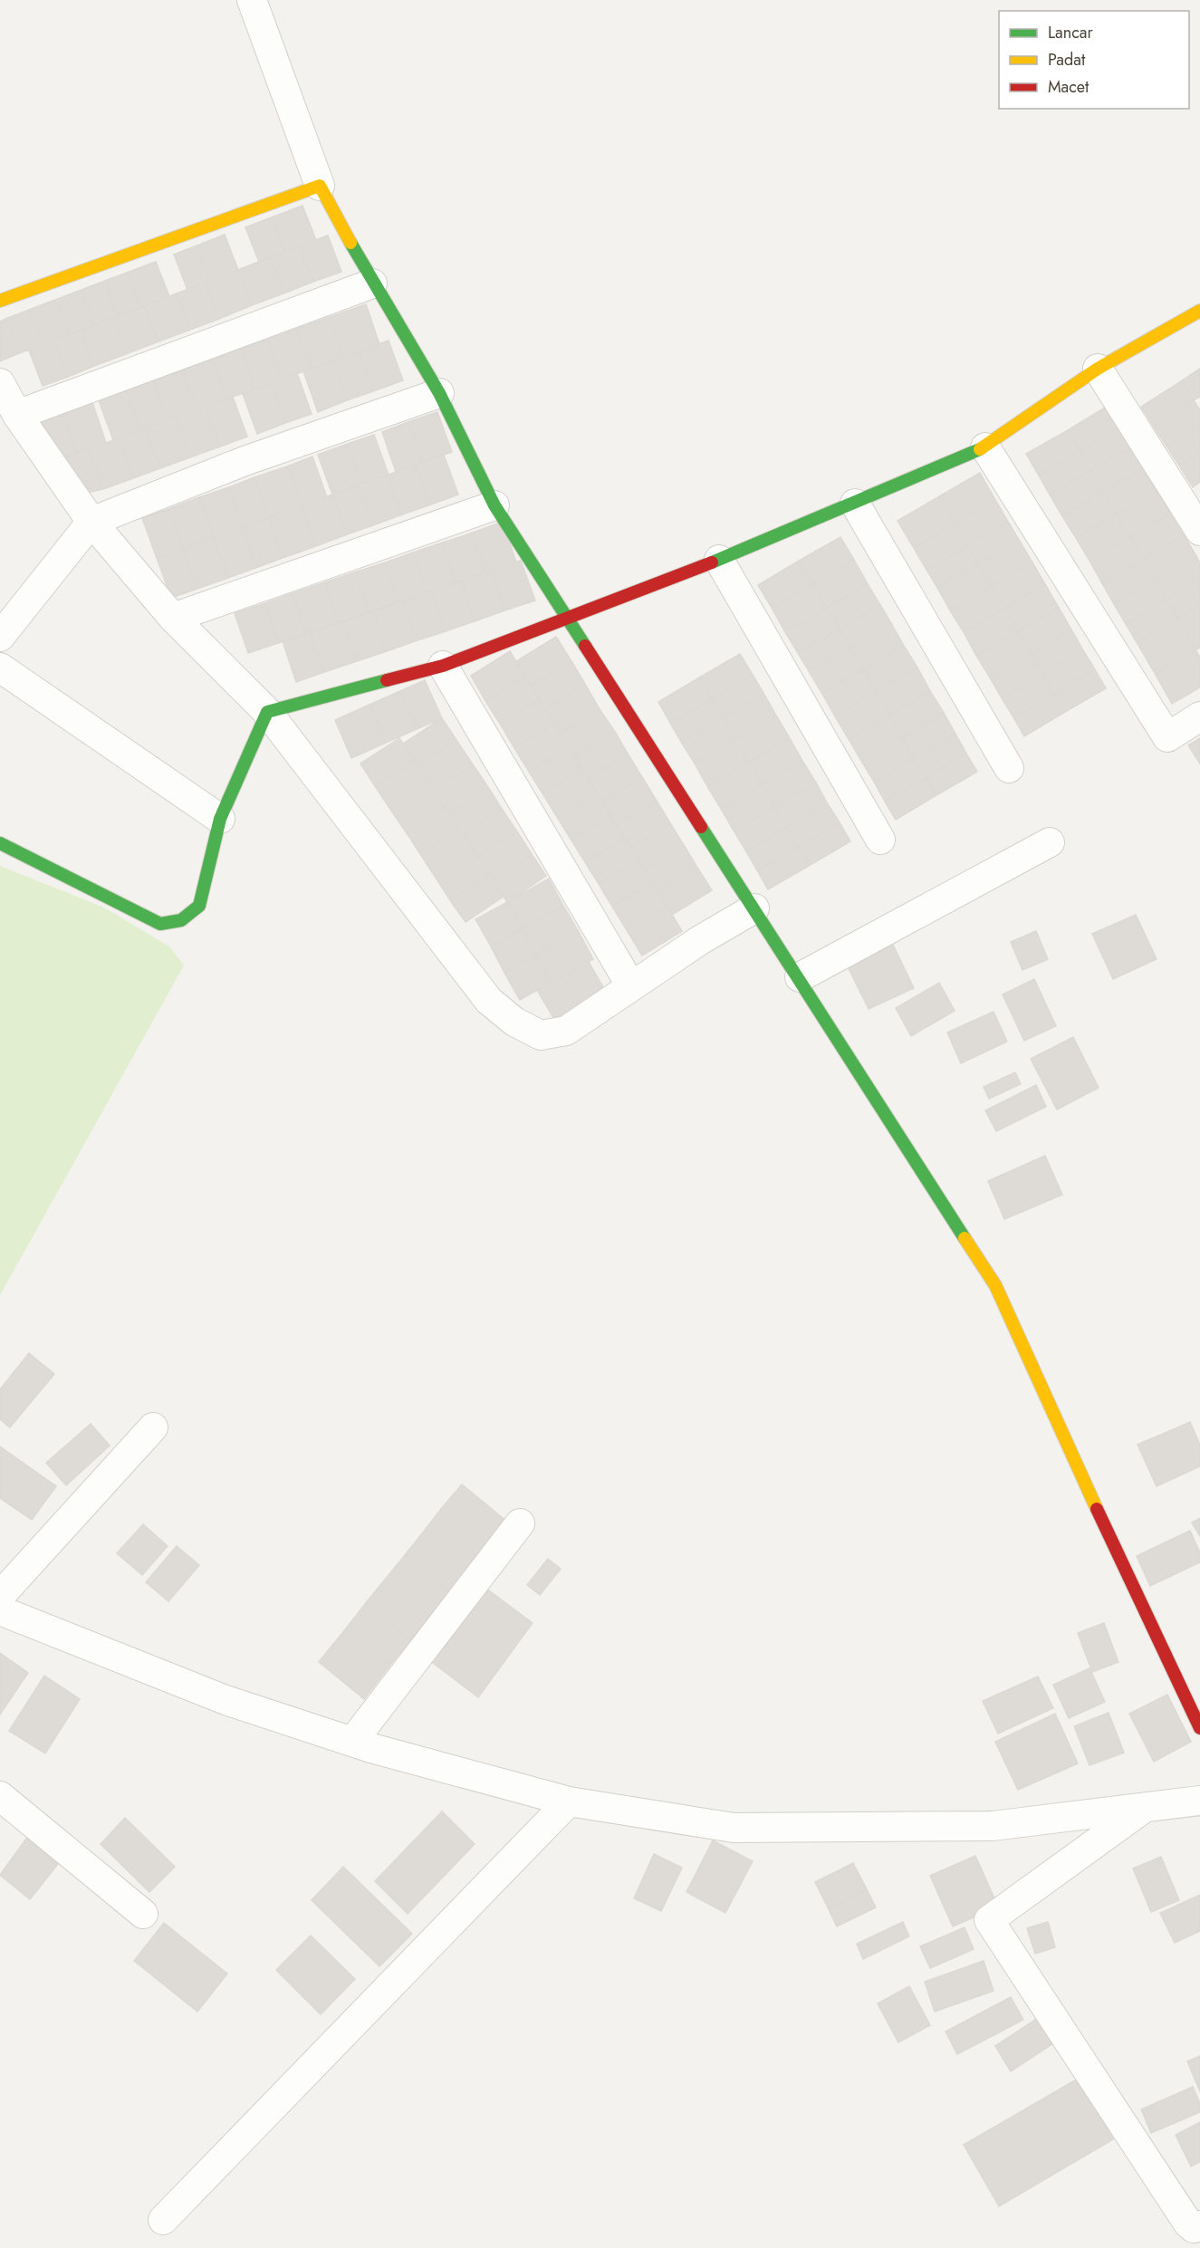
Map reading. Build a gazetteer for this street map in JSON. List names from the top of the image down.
{
  "legend": ["Lancar", "Padat", "Macet"]
}
